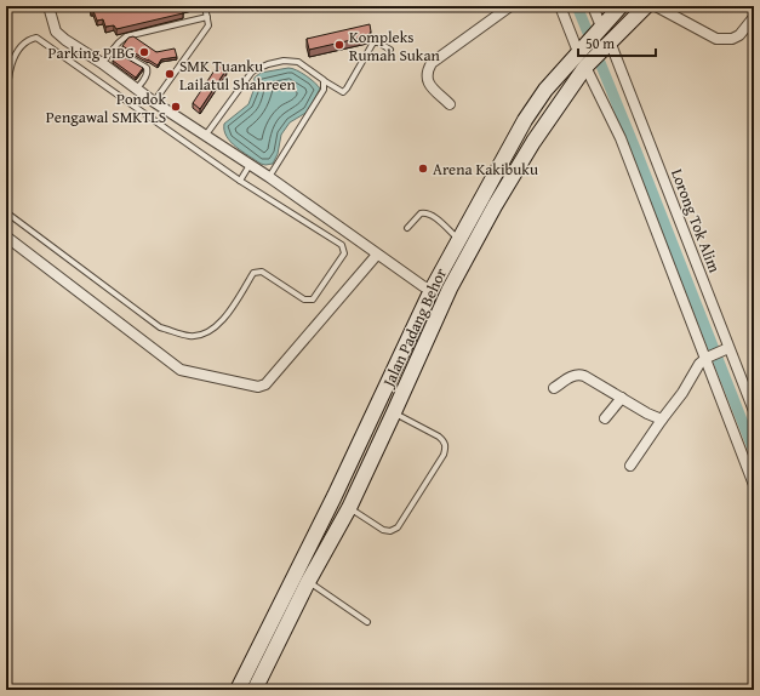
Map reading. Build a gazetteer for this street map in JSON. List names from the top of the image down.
{
  "streets": {
    "main road": ["Jalan Padang Behor"],
    "street": ["Lorong Tok Alim"]
  },
  "crossings": [
    ["Lorong Tok Alim", "Jalan Padang Behor"]
  ],
  "places": [
    "Kompleks Rumah Sukan",
    "Parking PIBG",
    "SMK Tuanku Lailatul Shahreen",
    "Pondok Pengawal SMKTLS",
    "Arena Kakibuku"
  ],
  "scale_bar": "50 m"
}
